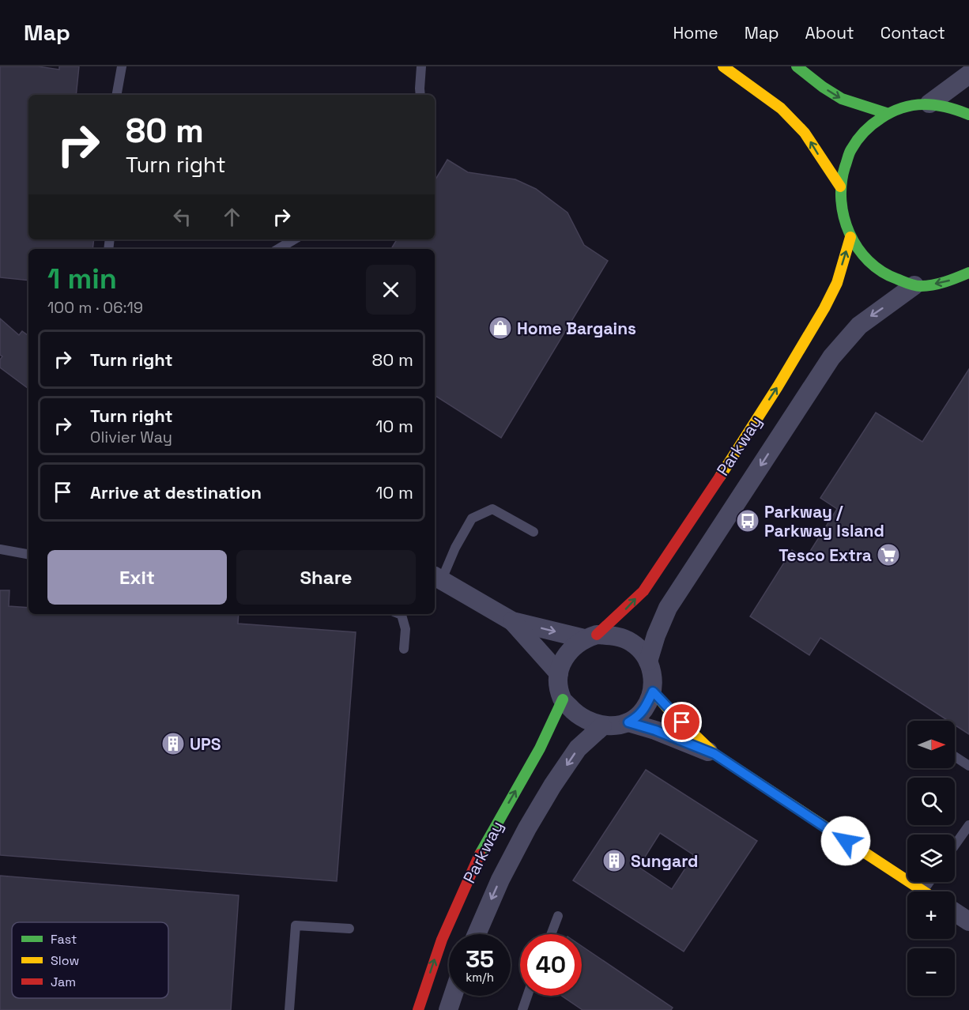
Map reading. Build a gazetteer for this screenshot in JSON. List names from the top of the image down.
{
  "streets": {
    "main road": ["Parkway"]
  },
  "places": {
    "shop": ["Home Bargains"],
    "bus stop": ["Parkway / Parkway Island"],
    "supermarket": ["Tesco Extra"],
    "building": ["UPS", "Sungard"]
  },
  "legend": ["Fast", "Slow", "Jam"],
  "north": "right",
  "page": {
    "header": "Map",
    "nav": [
      "Home",
      "Map",
      "About",
      "Contact"
    ],
    "turn": ["80 m", "Turn right"],
    "heading": ["1 min", "100 m · 06:19"],
    "list": [
      {
        "name": "Turn right",
        "value": "80 m"
      },
      {
        "name": "Turn right",
        "note": "Olivier Way",
        "value": "10 m"
      },
      {
        "name": "Arrive at destination",
        "value": "10 m"
      }
    ],
    "buttons": ["Exit", "Share"],
    "map_buttons": ["+", "−"],
    "speed": "35 km/h",
    "limit": "40"
  }
}
